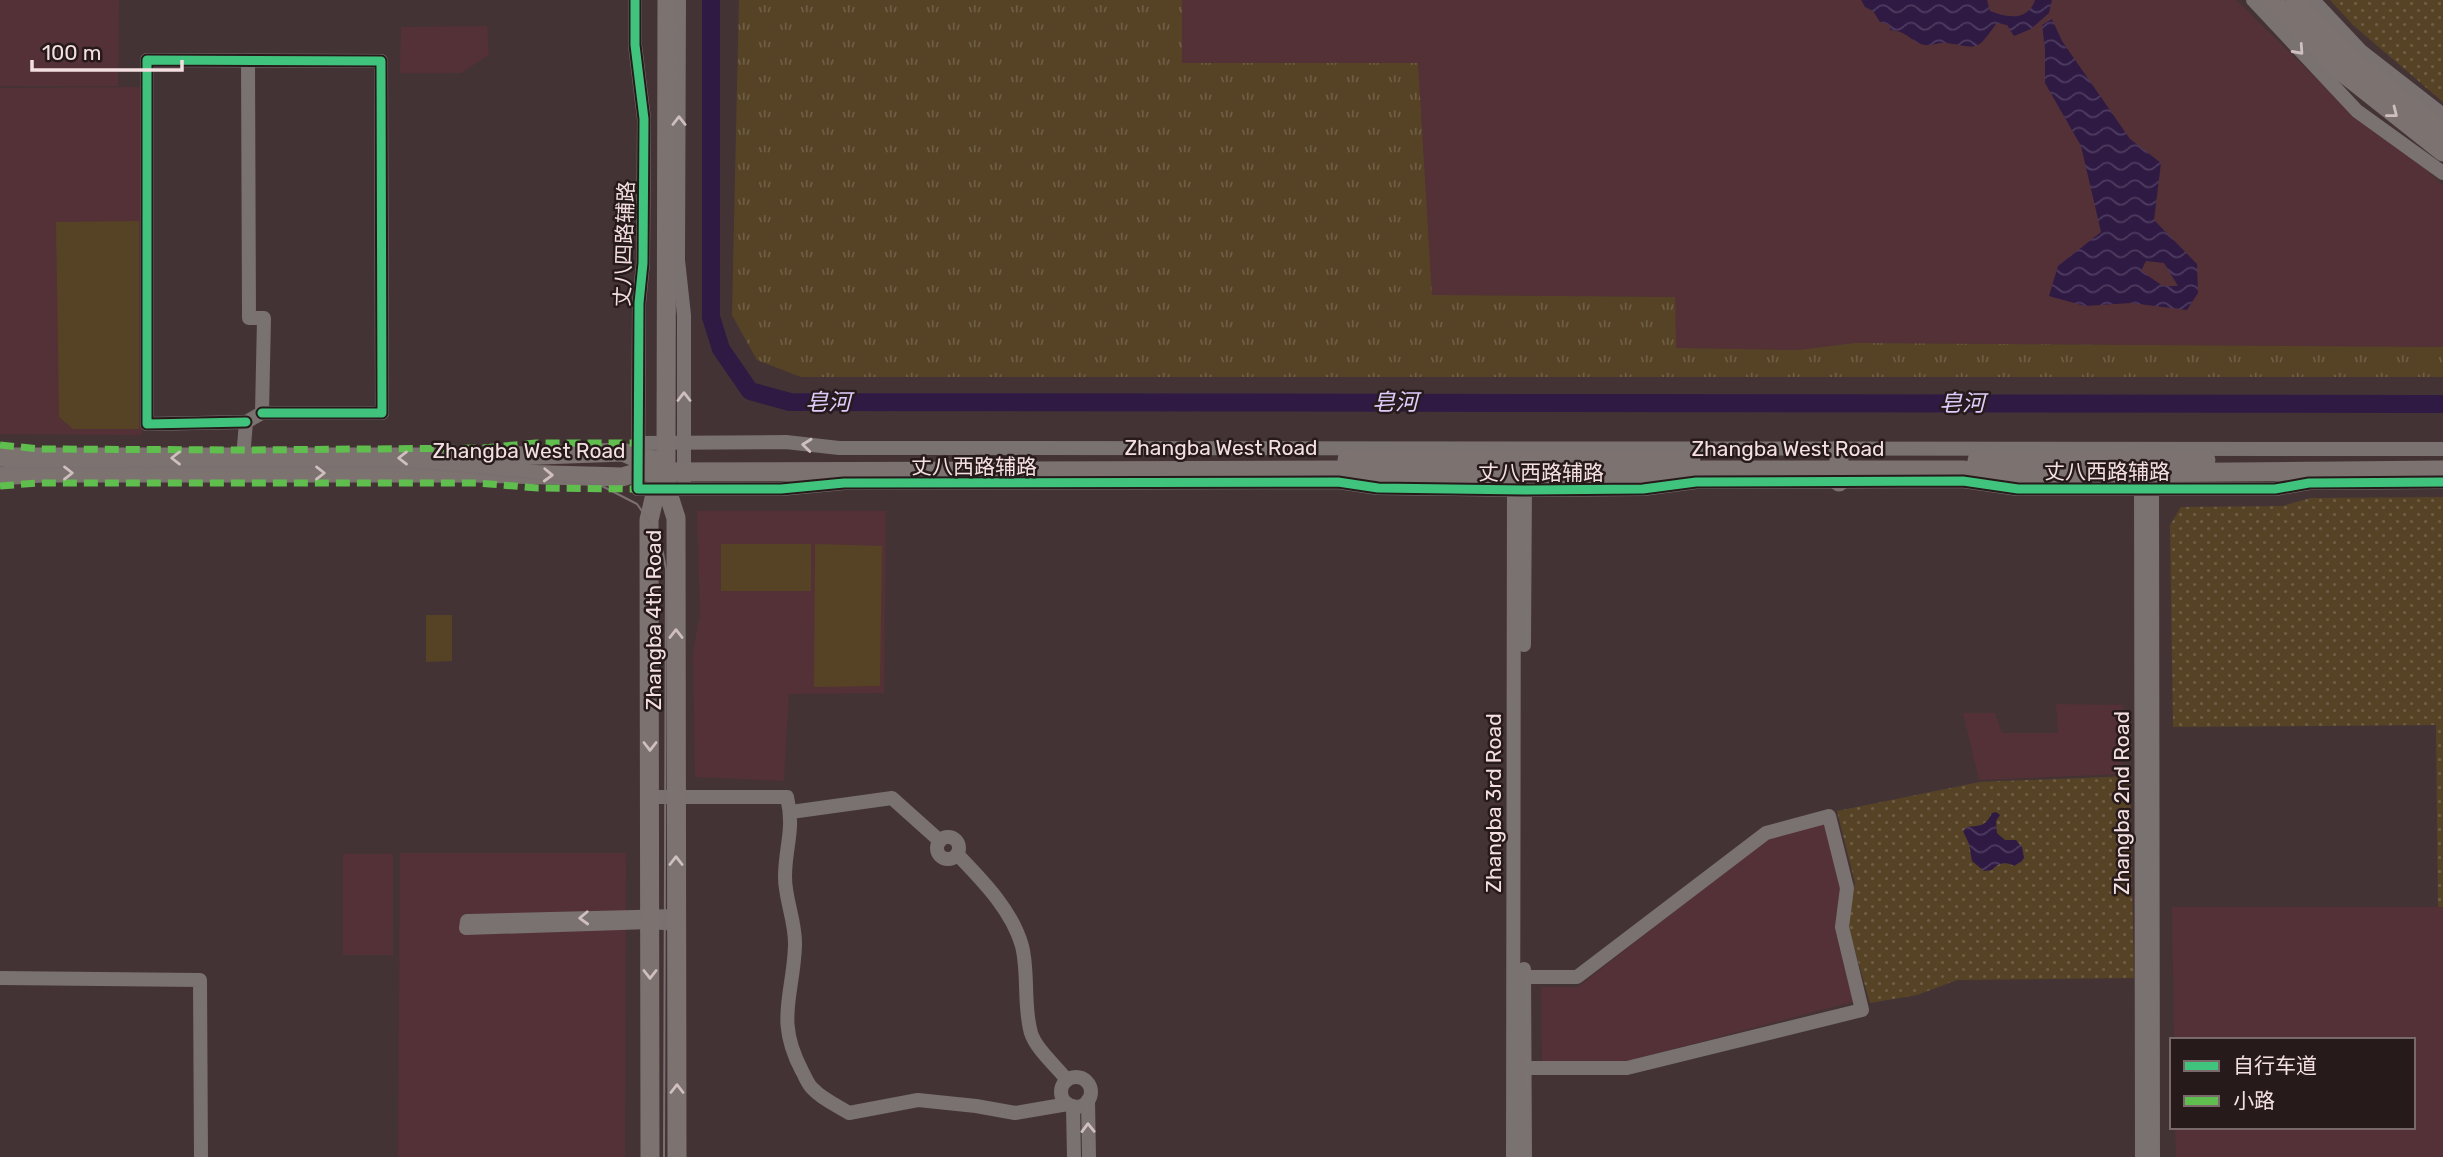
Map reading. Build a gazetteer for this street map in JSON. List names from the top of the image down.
{
  "streets": {
    "main road": ["Zhangba West Road", "Zhangba 4th Road"],
    "street": [
      "丈八四路辅路",
      "丈八西路辅路",
      "Zhangba 3rd Road",
      "Zhangba 2nd Road"
    ]
  },
  "crossings": [
    ["丈八四路辅路", "Zhangba West Road"],
    ["丈八四路辅路", "丈八西路辅路"],
    ["丈八四路辅路", "Zhangba 4th Road"],
    ["Zhangba West Road", "丈八西路辅路"],
    ["Zhangba West Road", "Zhangba 4th Road"],
    ["Zhangba West Road", "Zhangba 3rd Road"],
    ["Zhangba West Road", "Zhangba 2nd Road"],
    ["丈八西路辅路", "Zhangba 4th Road"],
    ["丈八西路辅路", "Zhangba 3rd Road"],
    ["丈八西路辅路", "Zhangba 2nd Road"]
  ],
  "water": ["皂河"],
  "legend": ["自行车道", "小路"],
  "scale_bar": "100 m"
}
